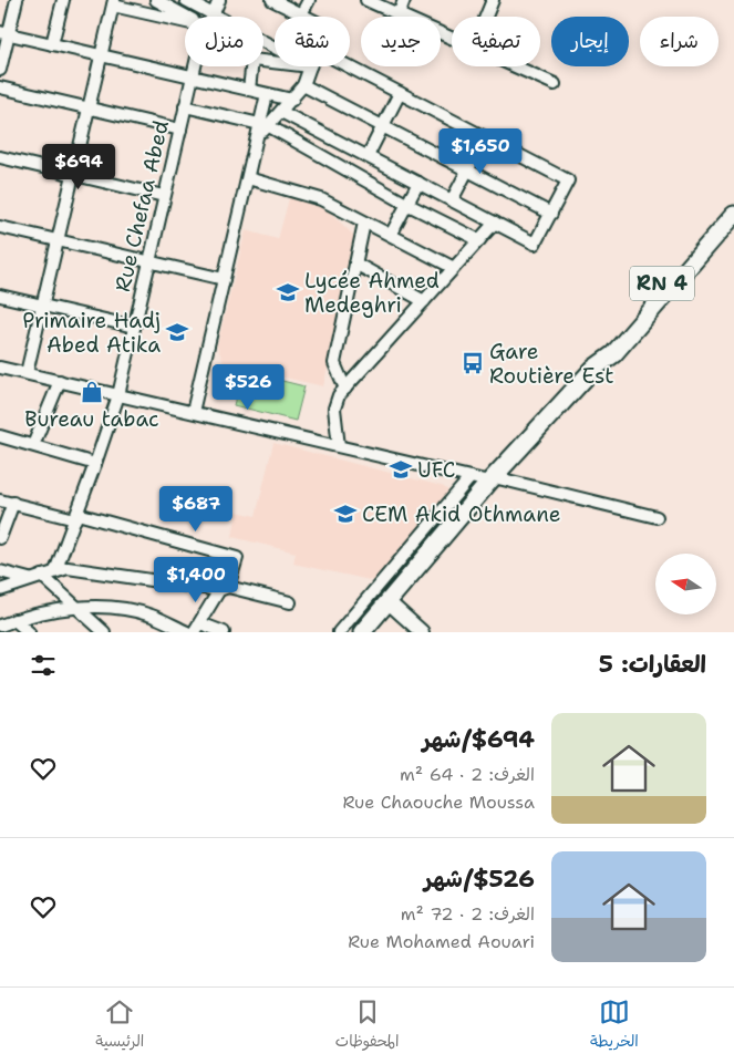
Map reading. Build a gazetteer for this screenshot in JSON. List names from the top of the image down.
{
  "streets": {
    "main road": ["RN 4"],
    "street": ["Rue Chefaa Abed"]
  },
  "places": {
    "school or university": [
      "Lycée Ahmed Medeghri",
      "Primaire Hadj Abed Atika",
      "UFC",
      "CEM Akid Othmane"
    ],
    "bus stop": ["Gare Routière Est"],
    "shop": ["Bureau tabac"]
  },
  "north": "left",
  "page": {
    "chip": [
      "شراء",
      "إيجار",
      "تصفية",
      "جديد",
      "شقة",
      "منزل"
    ],
    "price": [
      "$1,650",
      "$694",
      "$526",
      "$687",
      "$1,400"
    ],
    "heading": "العقارات: 5",
    "list": [
      {
        "name": "$694/شهر",
        "note": "الغرف: 2 · 64 m² · Rue Chaouche Moussa"
      },
      {
        "name": "$526/شهر",
        "note": "الغرف: 2 · 72 m² · Rue Mohamed Aouari"
      }
    ],
    "tabs": ["الخريطة", "المحفوظات", "الرئيسية"]
  }
}
